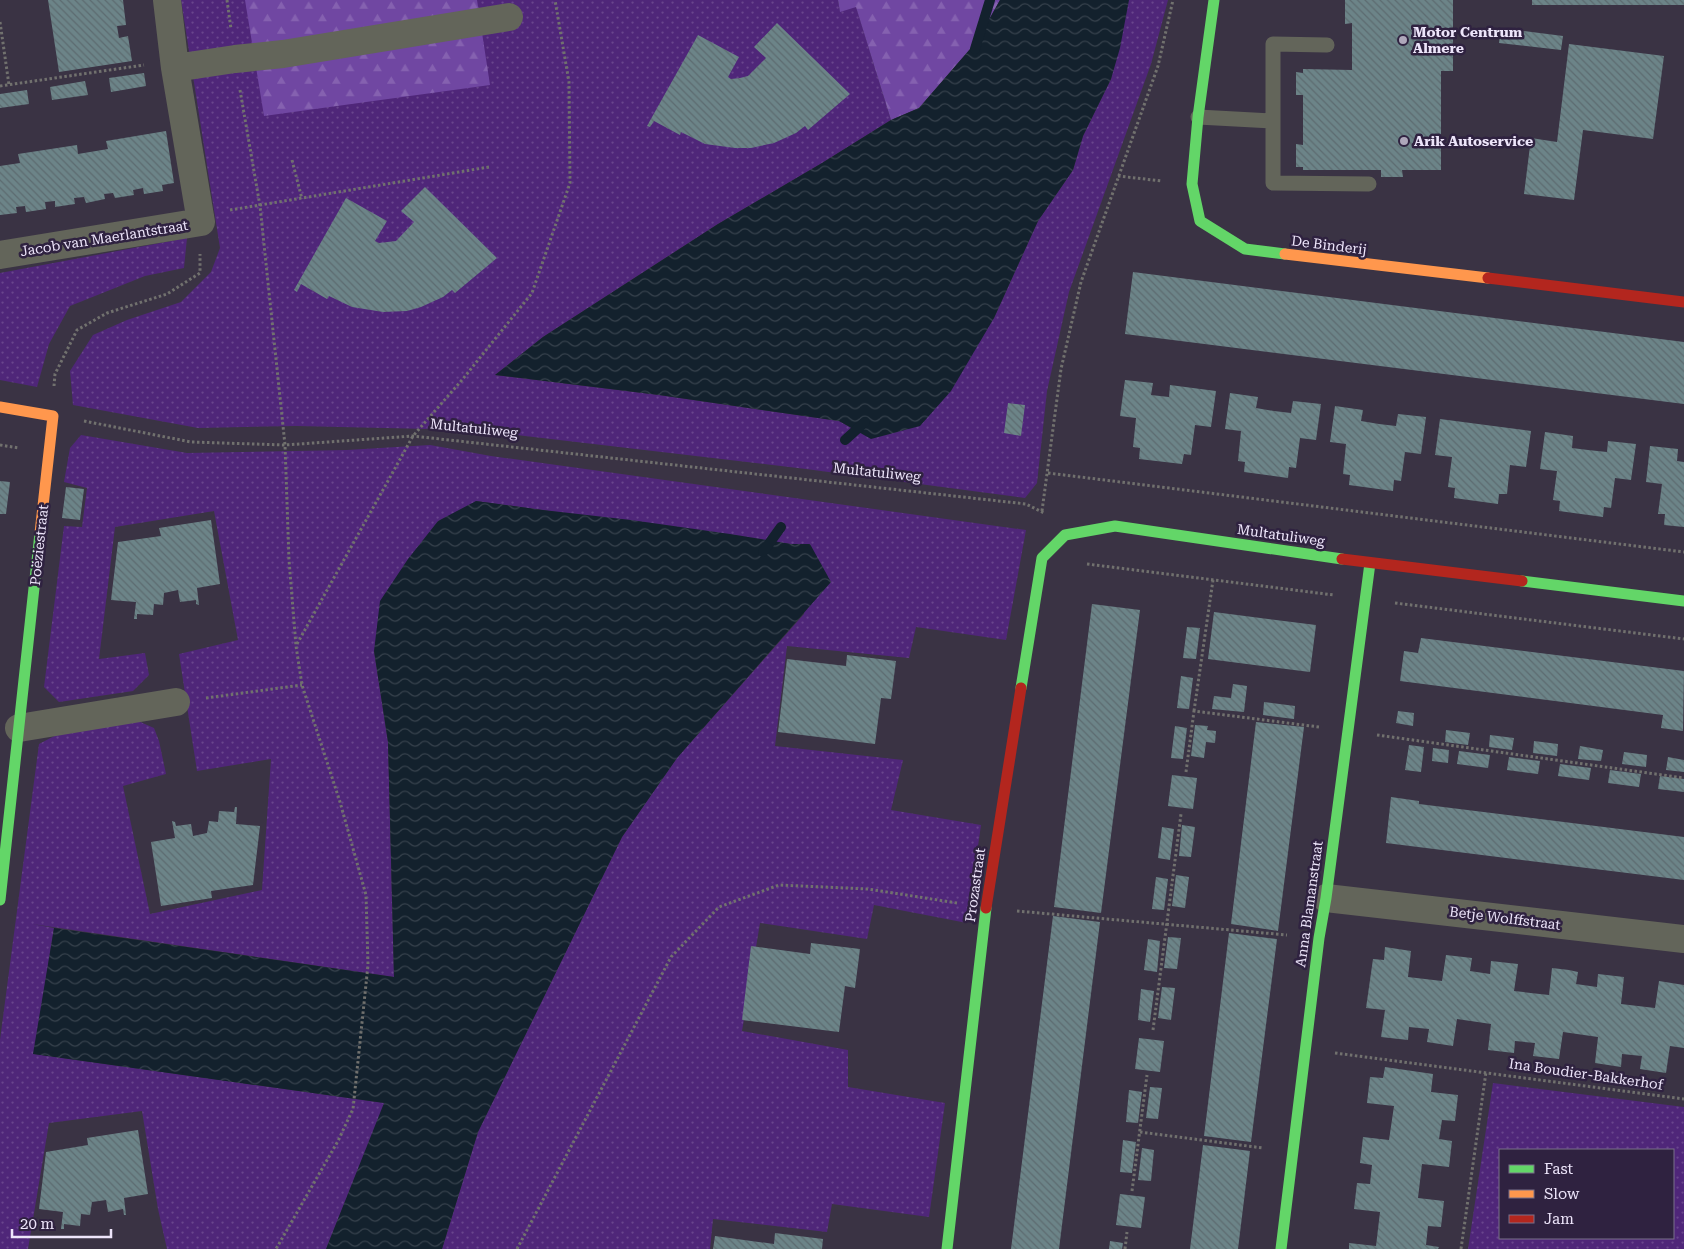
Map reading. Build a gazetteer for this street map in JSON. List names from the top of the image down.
{
  "streets": {
    "street": [
      "Jacob van Maerlantstraat",
      "De Binderij",
      "Multatuliweg",
      "Poëziestraat",
      "Prozastraat",
      "Anna Blamanstraat",
      "Betje Wolffstraat"
    ],
    "path": ["Ina Boudier-Bakkerhof"]
  },
  "crossings": [
    ["Multatuliweg", "Poëziestraat"],
    ["Multatuliweg", "Prozastraat"],
    ["Multatuliweg", "Anna Blamanstraat"],
    ["Anna Blamanstraat", "Betje Wolffstraat"],
    ["Anna Blamanstraat", "Ina Boudier-Bakkerhof"]
  ],
  "places": ["Motor Centrum Almere", "Arik Autoservice"],
  "legend": ["Fast", "Slow", "Jam"],
  "scale_bar": "20 m"
}
